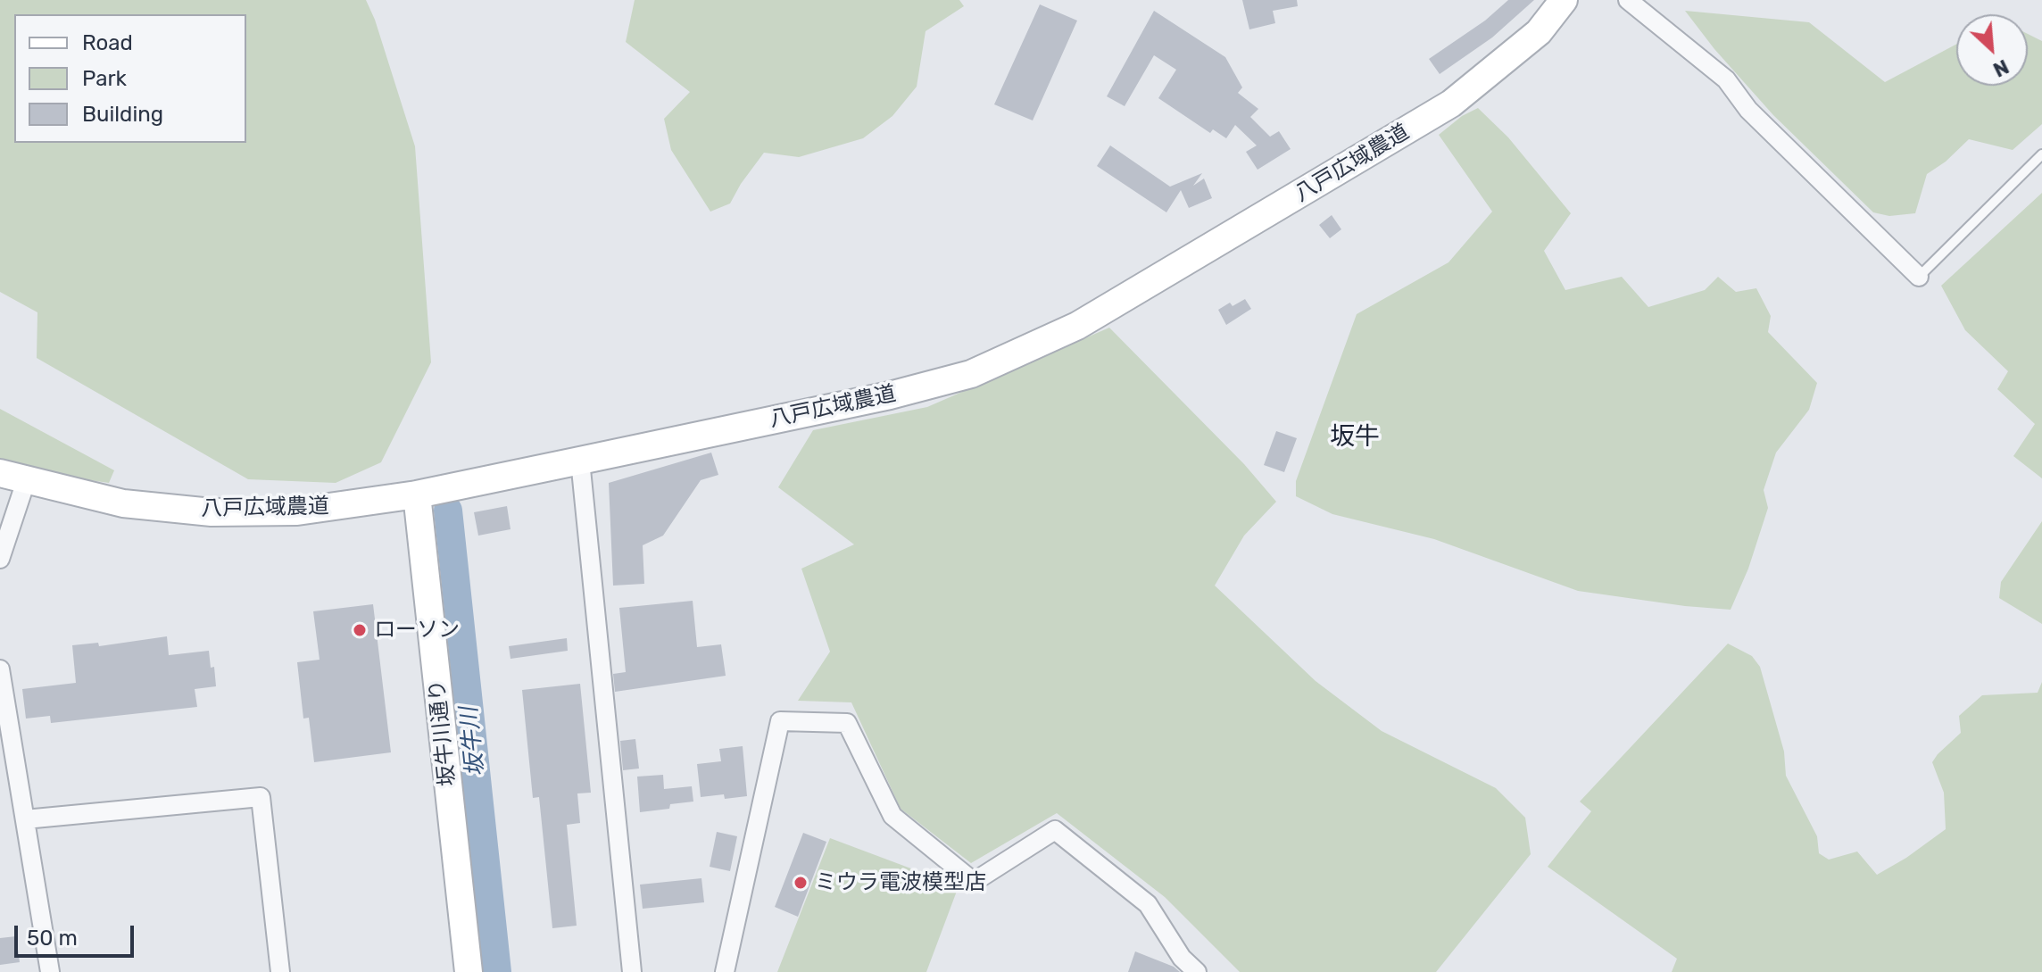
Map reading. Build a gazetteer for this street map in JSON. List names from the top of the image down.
{
  "streets": {
    "street": ["八戸広域農道", "坂牛川通り"]
  },
  "crossings": [
    ["八戸広域農道", "坂牛川通り"]
  ],
  "districts": ["坂牛"],
  "water": ["坂牛川"],
  "places": ["ローソン", "ミウラ電波模型店"],
  "legend": ["Road", "Park", "Building"],
  "scale_bar": "50 m",
  "north": "bottom right"
}
